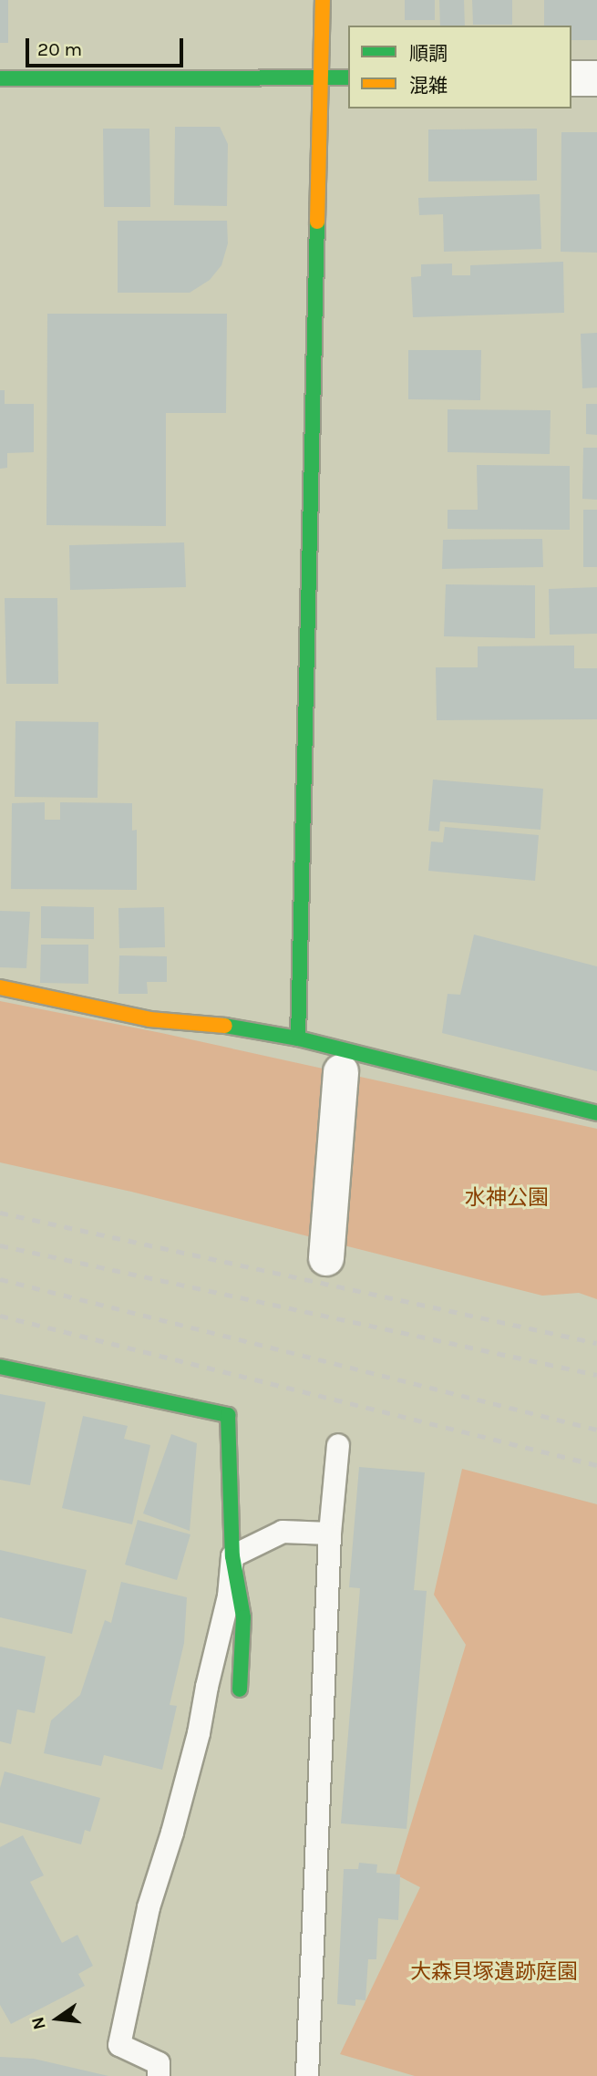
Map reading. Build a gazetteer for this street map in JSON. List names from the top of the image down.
{
  "parks": ["水神公園", "大森貝塚遺跡庭園"],
  "legend": ["順調", "混雑"],
  "scale_bar": "20 m",
  "north": "left"
}
